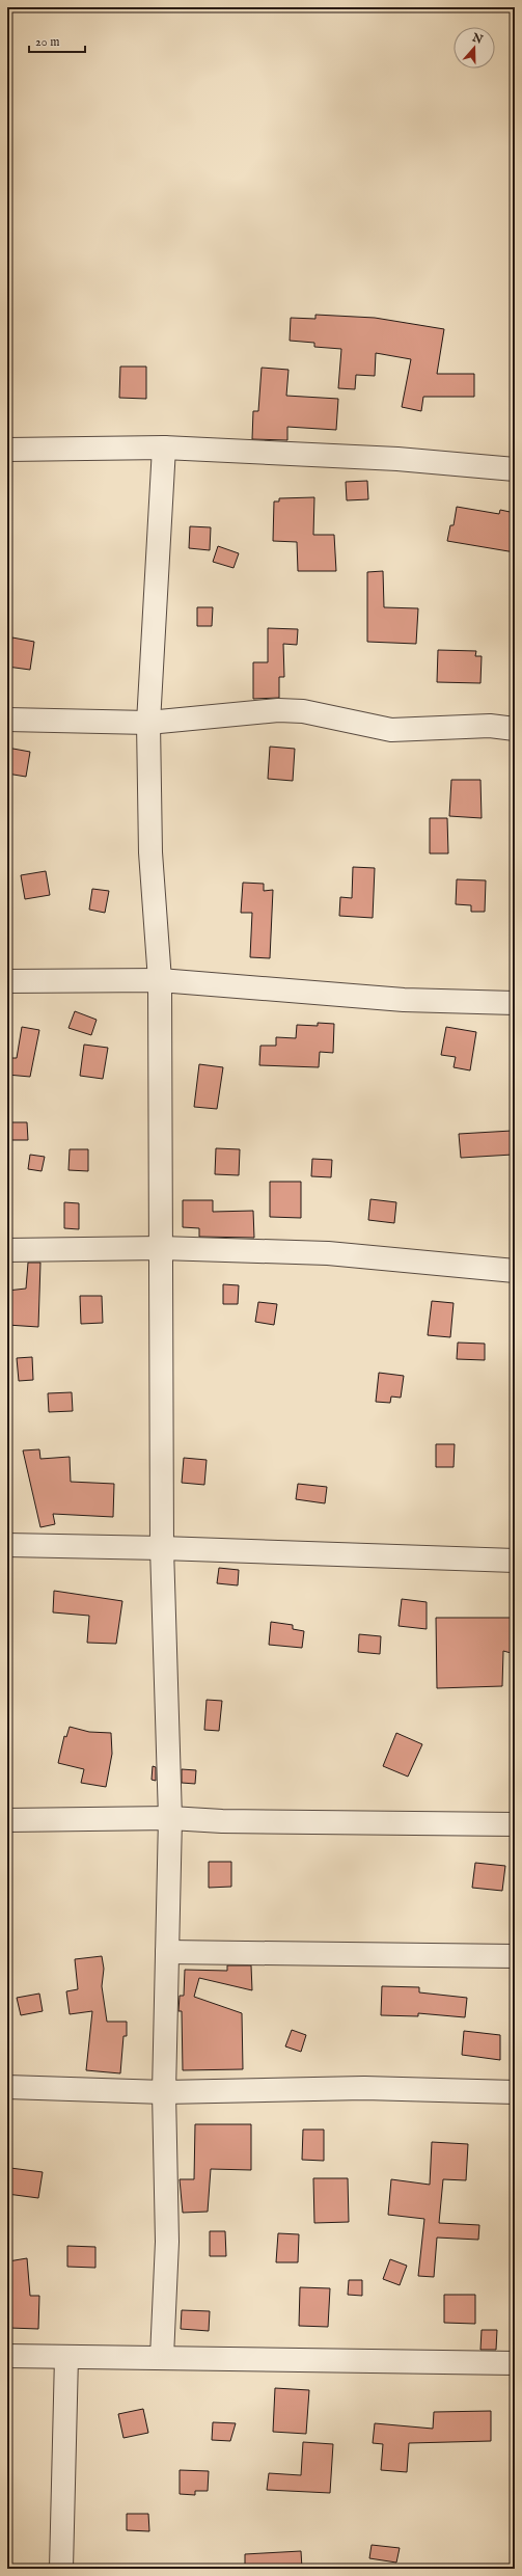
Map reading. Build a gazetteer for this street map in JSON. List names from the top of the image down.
{
  "scale_bar": "20 m",
  "north": "top"
}
